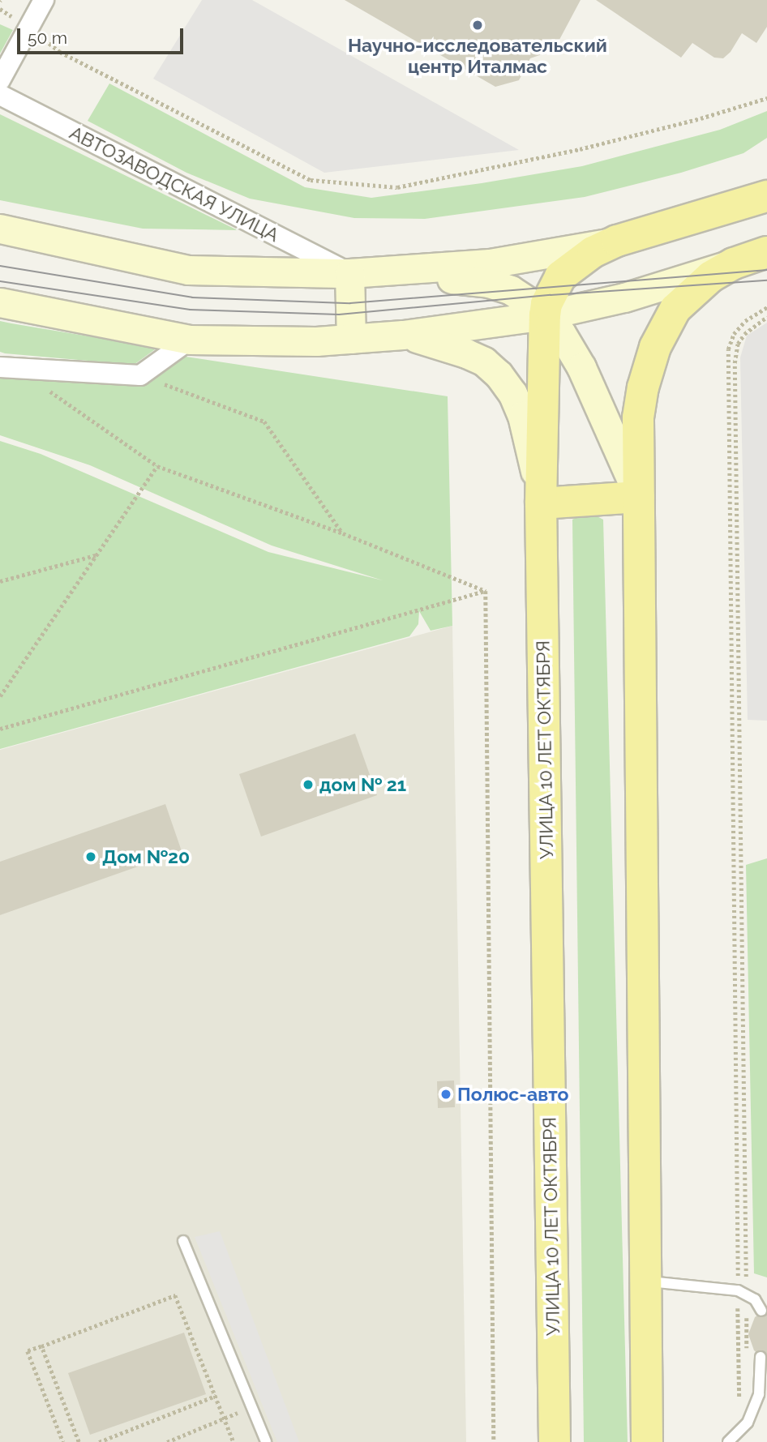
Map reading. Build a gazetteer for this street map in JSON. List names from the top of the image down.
{
  "streets": {
    "main road": ["АВТОЗАВОДСКАЯ УЛИЦА", "УЛИЦА 10 ЛЕТ ОКТЯБРЯ"]
  },
  "crossings": [
    ["АВТОЗАВОДСКАЯ УЛИЦА", "УЛИЦА 10 ЛЕТ ОКТЯБРЯ"]
  ],
  "places": [
    "Научно-исследовательский центр Италмас",
    "дом № 21",
    "Дом №20",
    "Полюс-авто"
  ],
  "scale_bar": "50 m"
}
